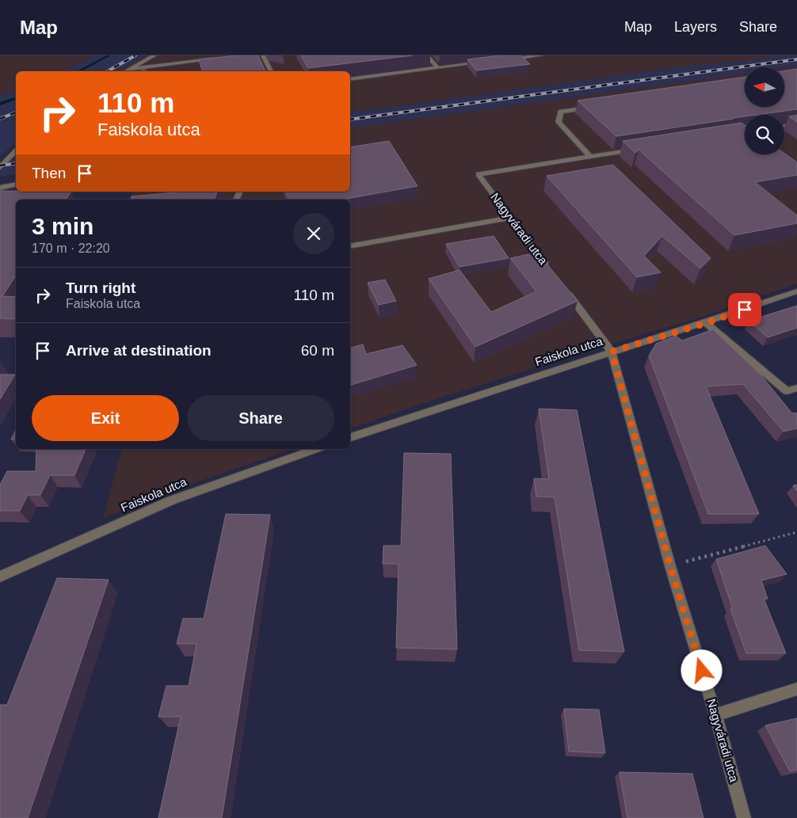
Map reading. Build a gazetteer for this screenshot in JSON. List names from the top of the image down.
{
  "streets": {
    "street": ["Nagyváradi utca", "Faiskola utca"]
  },
  "crossings": [
    ["Nagyváradi utca", "Faiskola utca"]
  ],
  "north": "left",
  "page": {
    "header": "Map",
    "nav": ["Map", "Layers", "Share"],
    "turn": ["110 m", "Faiskola utca"],
    "then": "Then",
    "heading": ["3 min", "170 m · 22:20"],
    "list": [
      {
        "name": "Turn right",
        "note": "Faiskola utca",
        "value": "110 m"
      },
      {
        "name": "Arrive at destination",
        "value": "60 m"
      }
    ],
    "buttons": ["Exit", "Share"]
  }
}
